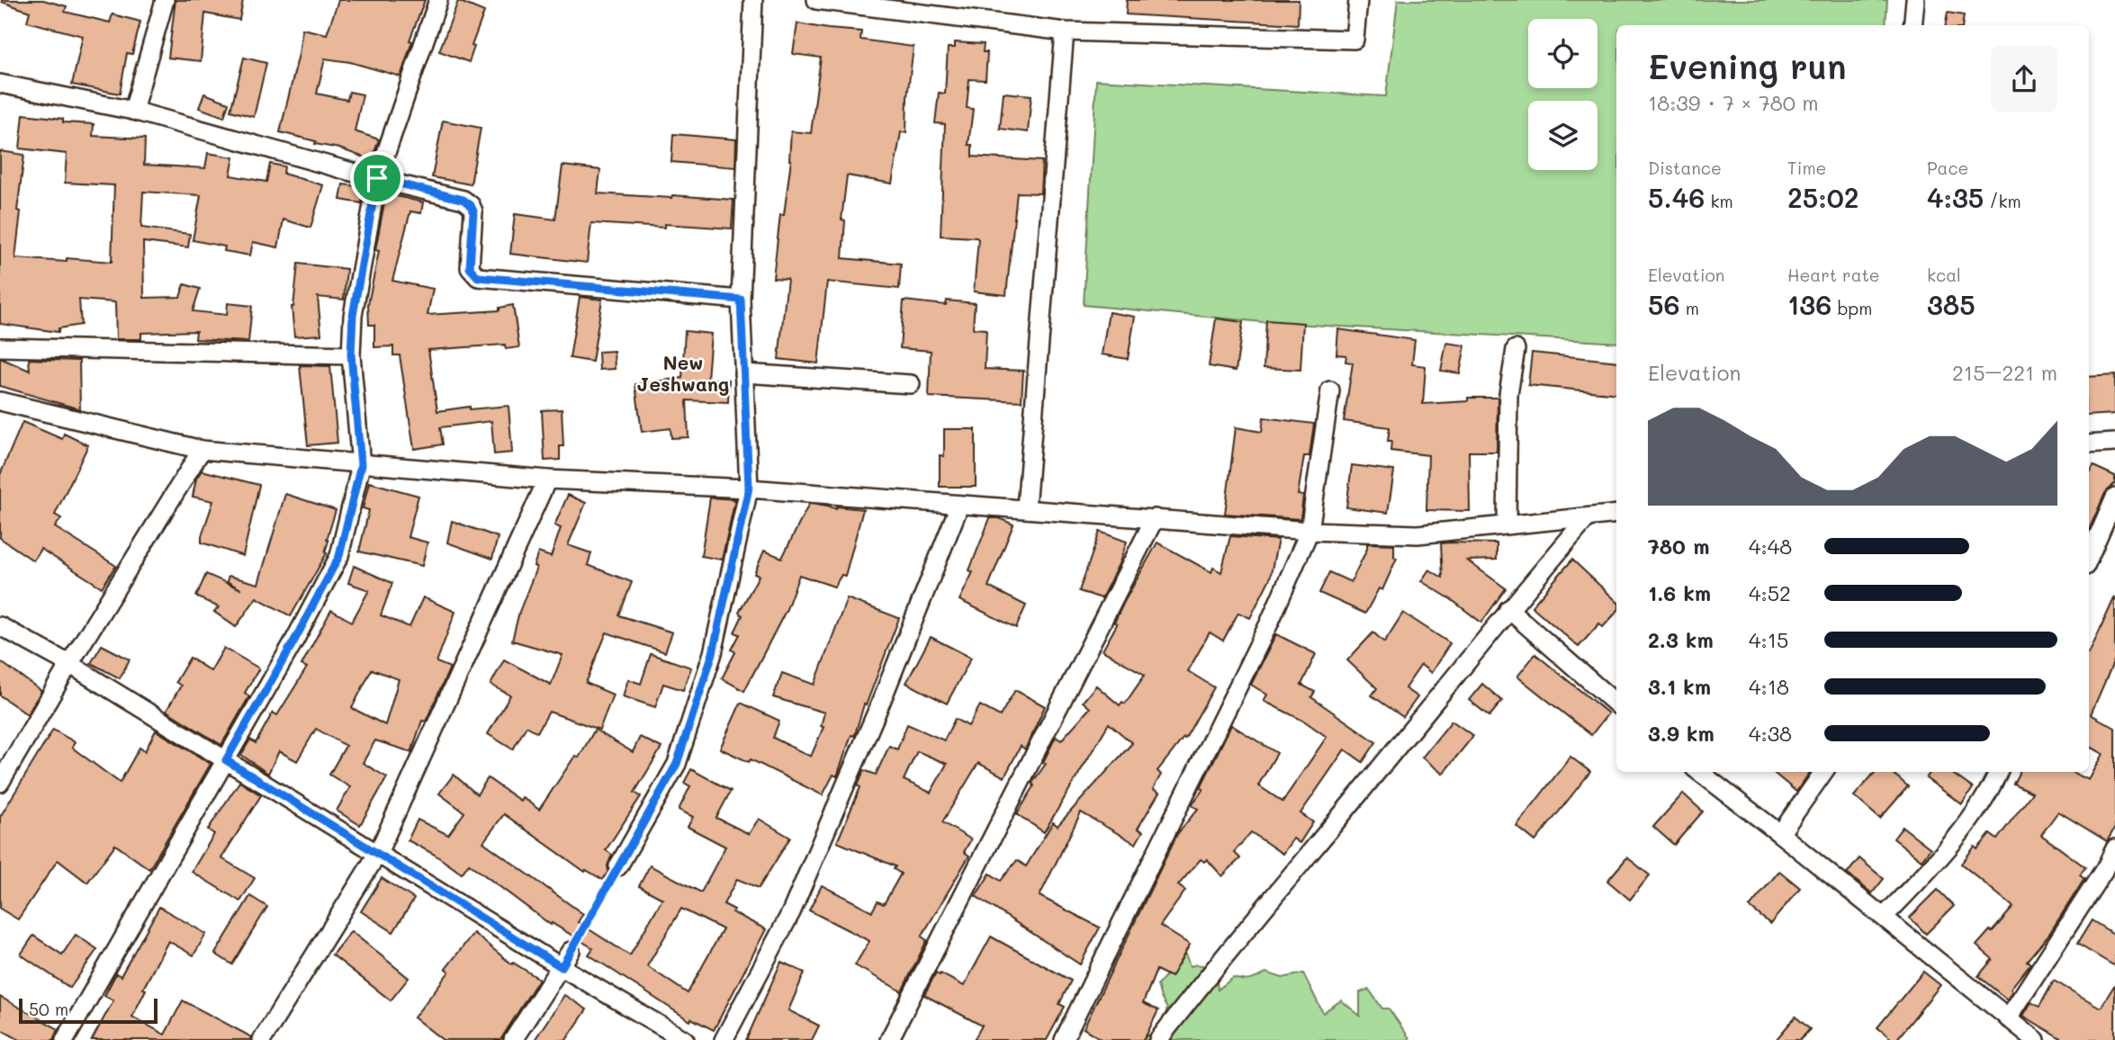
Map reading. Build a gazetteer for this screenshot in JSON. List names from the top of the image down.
{
  "districts": ["New Jeshwang"],
  "scale_bar": "50 m",
  "page": {
    "heading": ["Evening run", "18:39 · 7 × 780 m"],
    "stats": [
      ["Distance", "5.46 km"],
      ["Time", "25:02"],
      ["Pace", "4:35 /km"],
      ["Elevation", "56 m"],
      ["Heart rate", "136 bpm"],
      ["kcal", "385"]
    ],
    "chart": ["Elevation", "215–221 m"],
    "list": [
      {
        "name": "780 m",
        "note": "4:48"
      },
      {
        "name": "1.6 km",
        "note": "4:52"
      },
      {
        "name": "2.3 km",
        "note": "4:15"
      },
      {
        "name": "3.1 km",
        "note": "4:18"
      },
      {
        "name": "3.9 km",
        "note": "4:38"
      }
    ],
    "scale": "50 m"
  }
}
